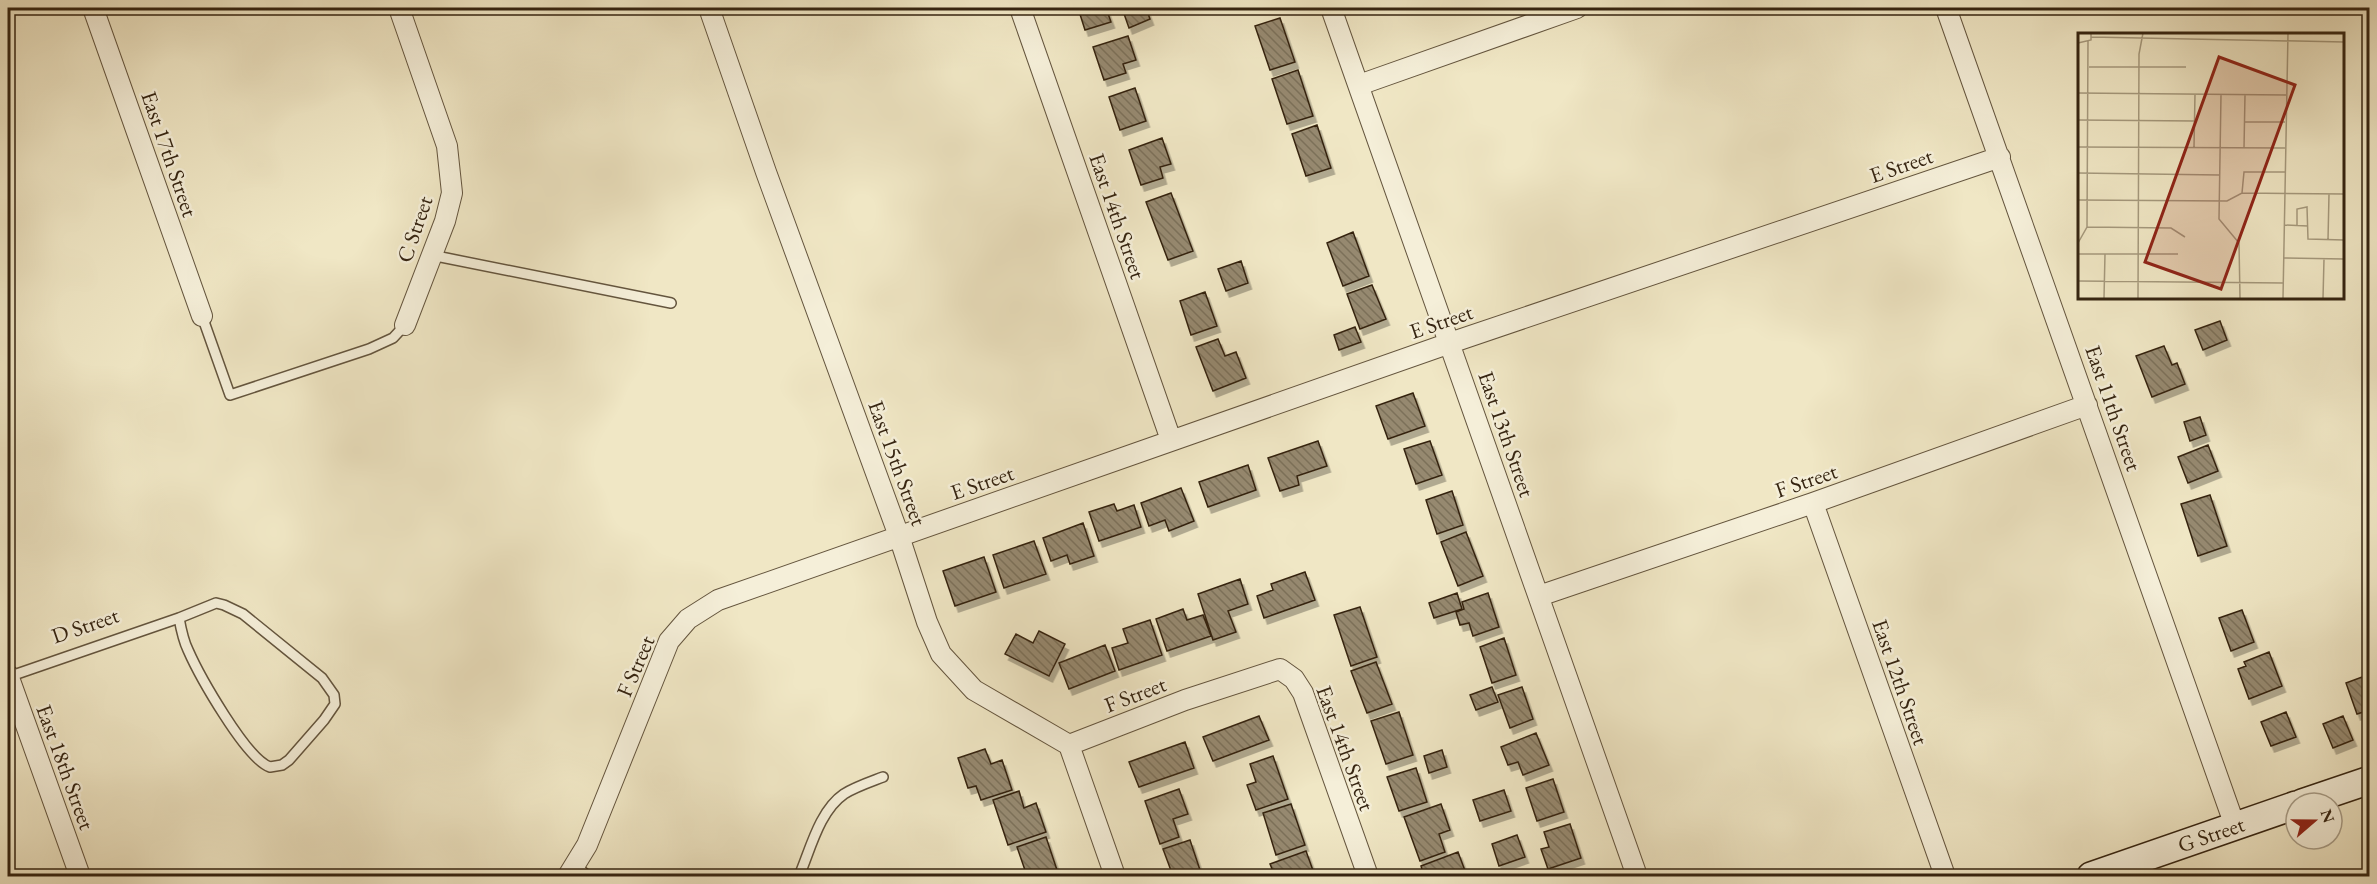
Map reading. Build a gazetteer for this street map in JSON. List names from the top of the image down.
{
  "streets": {
    "main road": ["G Street"],
    "street": [
      "East 17th Street",
      "E Street",
      "East 14th Street",
      "C Street",
      "East 11th Street",
      "East 13th Street",
      "East 15th Street",
      "F Street",
      "East 12th Street",
      "East 18th Street"
    ],
    "lane": ["D Street"]
  },
  "crossings": [
    ["E Street", "East 14th Street"],
    ["E Street", "East 11th Street"],
    ["E Street", "East 13th Street"],
    ["E Street", "East 15th Street"],
    ["E Street", "F Street"],
    ["East 14th Street", "F Street"],
    ["East 11th Street", "F Street"],
    ["East 11th Street", "G Street"],
    ["East 13th Street", "F Street"],
    ["East 15th Street", "F Street"],
    ["F Street", "East 12th Street"],
    ["D Street", "East 18th Street"]
  ],
  "north": "right"
}
